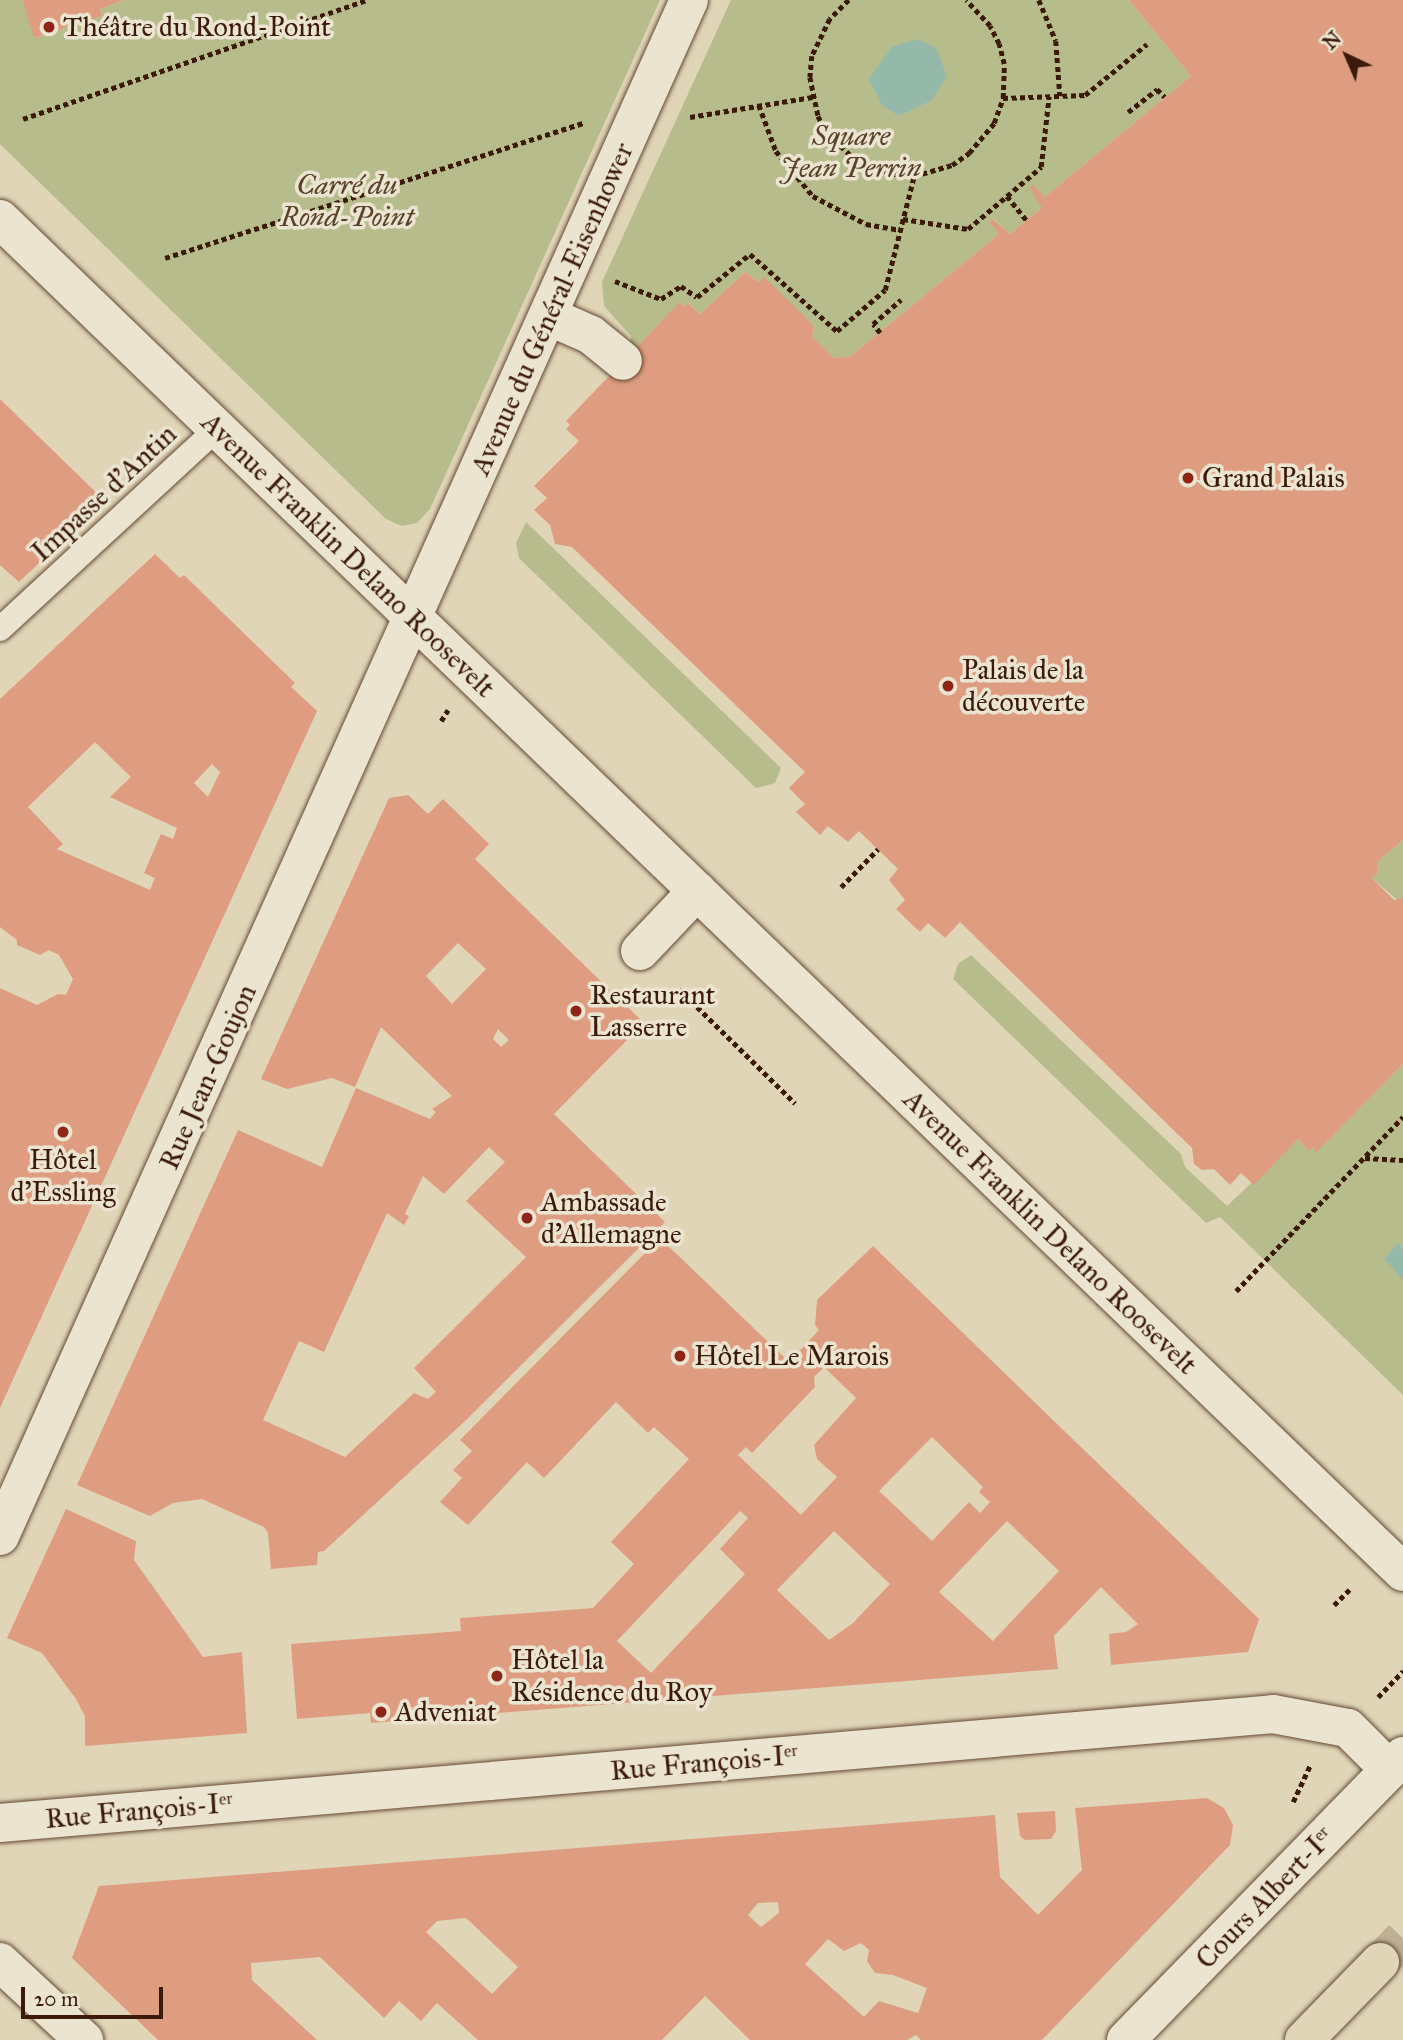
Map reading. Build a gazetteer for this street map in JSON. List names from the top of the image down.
{
  "streets": {
    "street": [
      "Avenue du Général-Eisenhower",
      "Avenue Franklin Delano Roosevelt",
      "Rue Jean-Goujon",
      "Rue François-Iᵉʳ",
      "Cours Albert-Iᵉʳ"
    ],
    "lane": ["Impasse d'Antin"]
  },
  "crossings": [
    ["Avenue du Général-Eisenhower", "Avenue Franklin Delano Roosevelt"],
    ["Avenue du Général-Eisenhower", "Rue Jean-Goujon"],
    ["Impasse d'Antin", "Avenue Franklin Delano Roosevelt"],
    ["Avenue Franklin Delano Roosevelt", "Rue Jean-Goujon"],
    ["Rue François-Iᵉʳ", "Cours Albert-Iᵉʳ"]
  ],
  "parks": ["Square Jean Perrin", "Carré du Rond-Point"],
  "places": [
    "Théâtre du Rond-Point",
    "Grand Palais",
    "Palais de la découverte",
    "Restaurant Lasserre",
    "Hôtel d’Essling",
    "Ambassade d'Allemagne",
    "Hôtel Le Marois",
    "Hôtel la Résidence du Roy",
    "Adveniat"
  ],
  "scale_bar": "20 m",
  "north": "top left"
}
